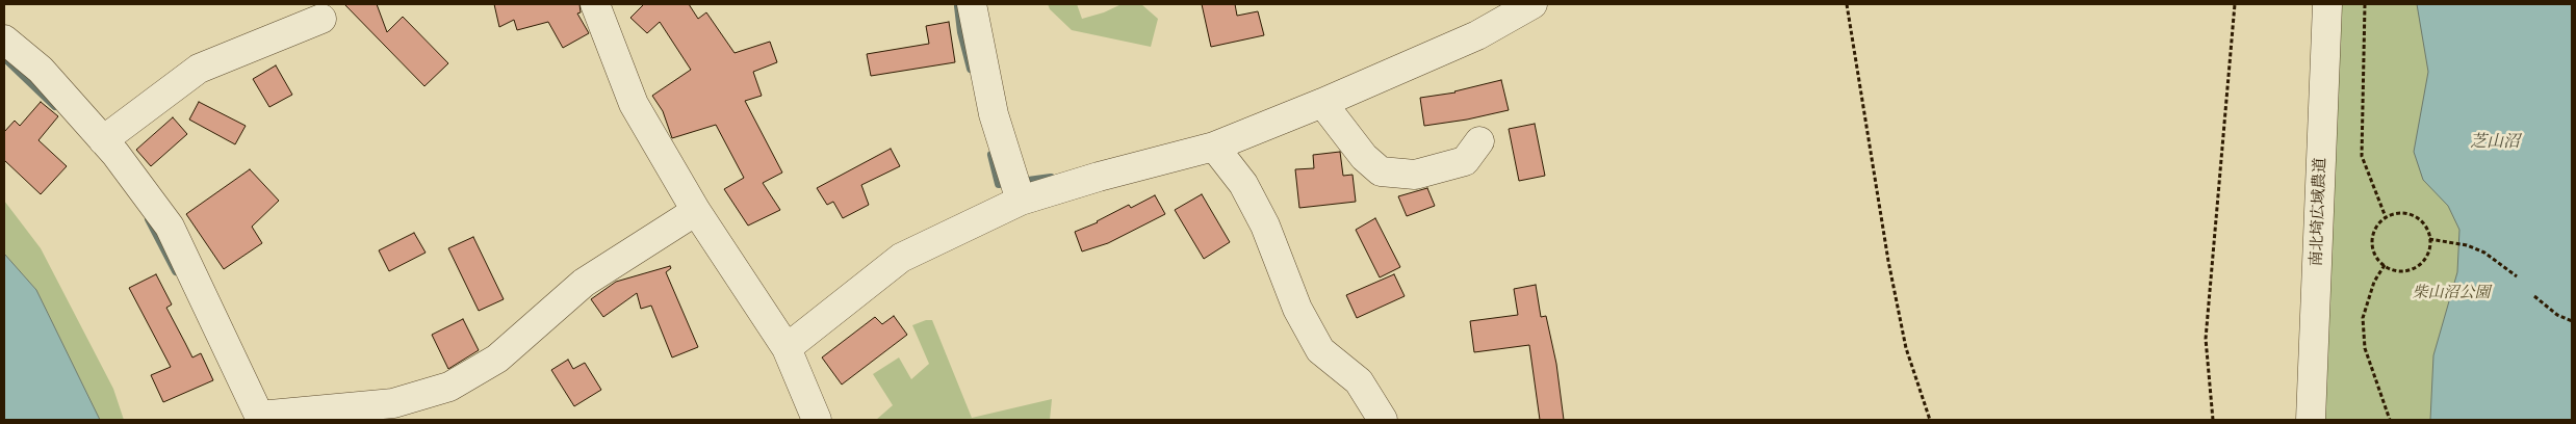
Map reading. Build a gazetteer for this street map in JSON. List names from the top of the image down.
{
  "streets": {
    "street": ["南北埼広域農道"]
  },
  "water": ["芝山沼"],
  "parks": ["柴山沼公園"]
}
